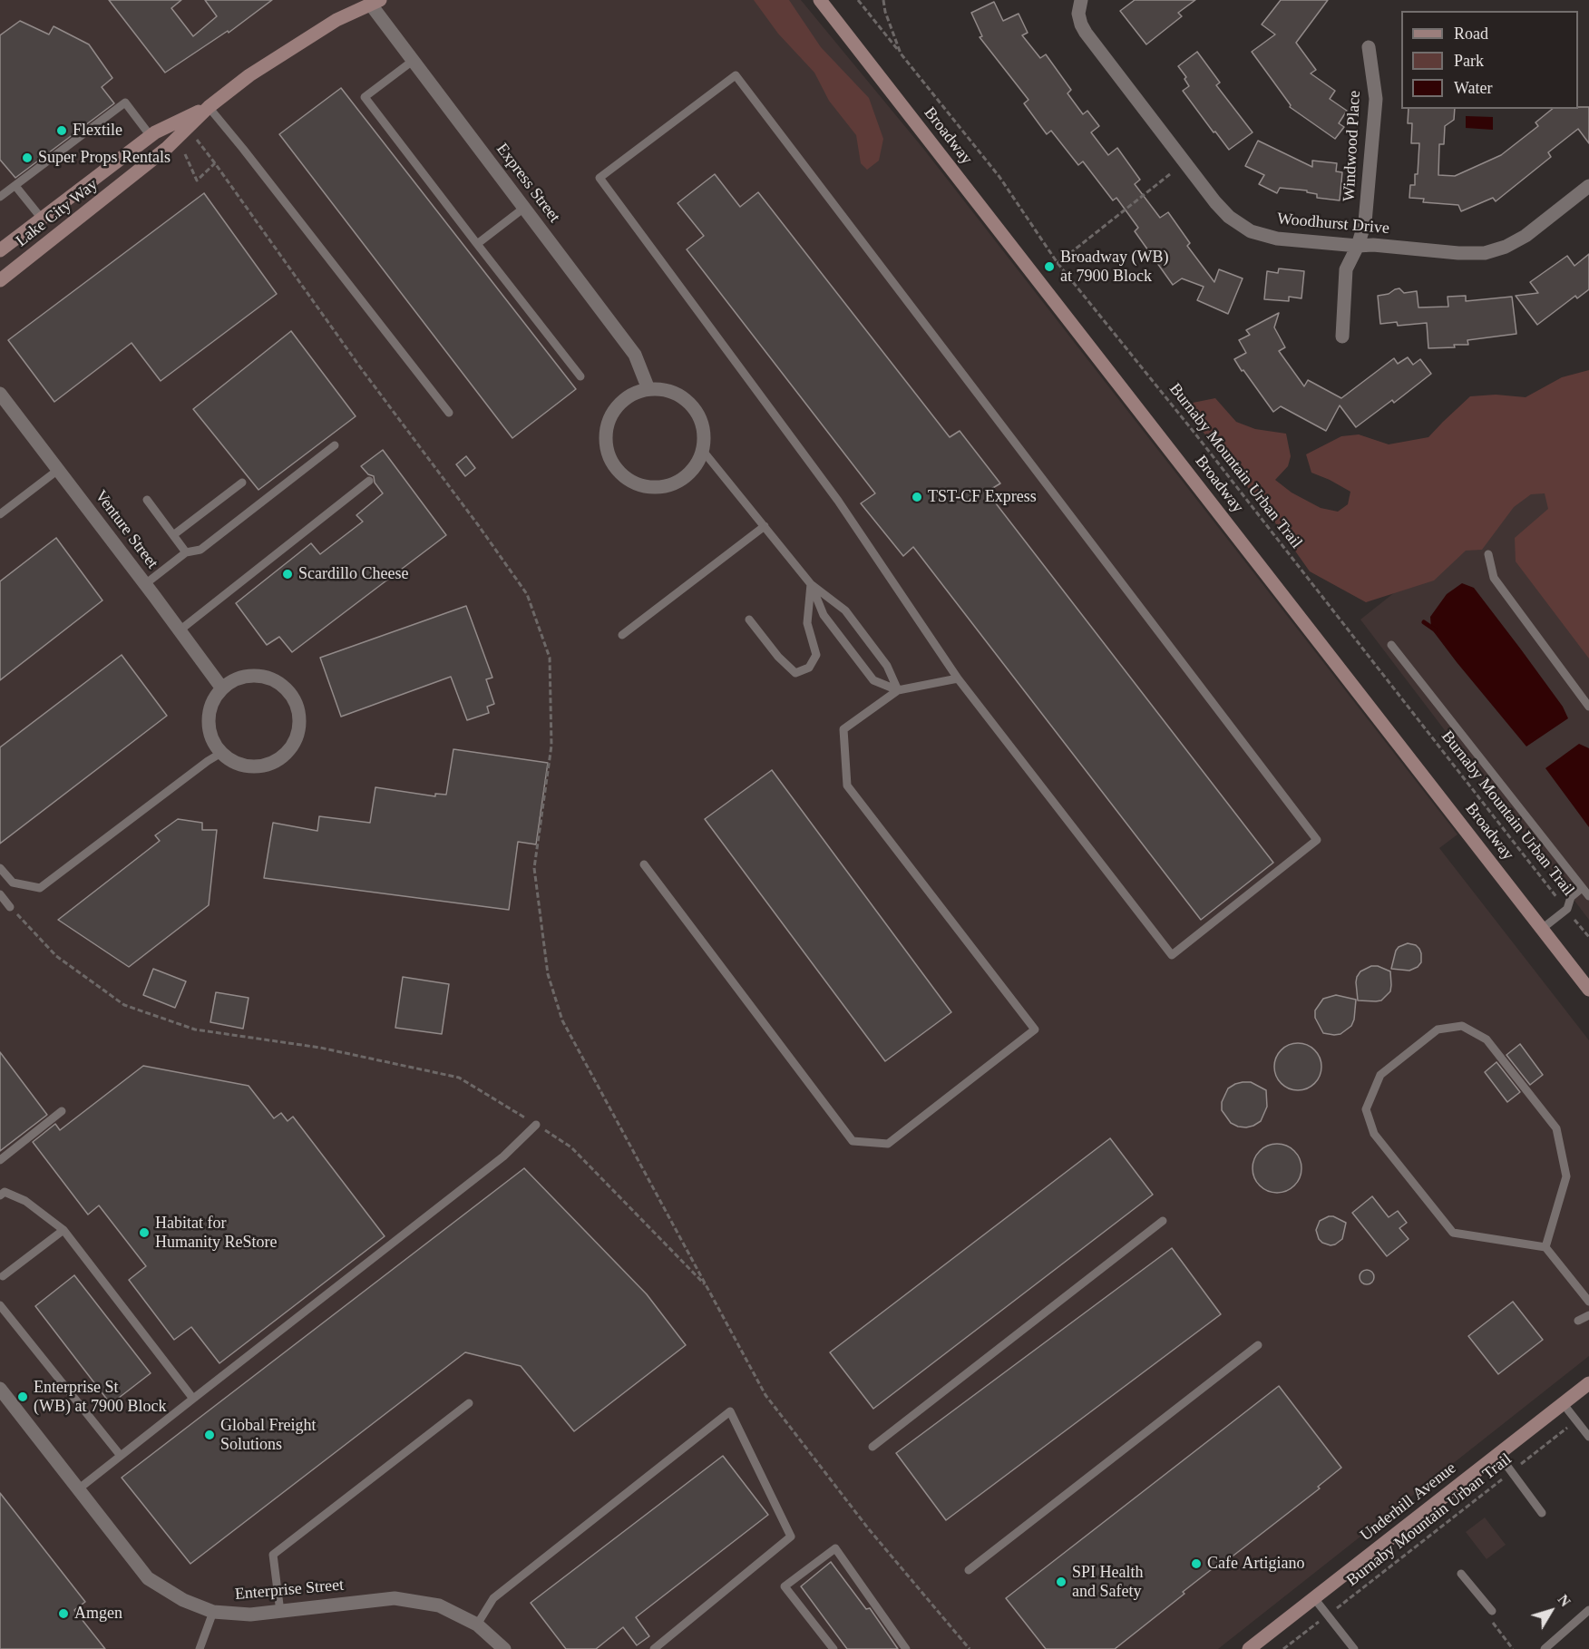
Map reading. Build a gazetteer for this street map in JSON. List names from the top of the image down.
{
  "streets": {
    "street": [
      "Broadway",
      "Windwood Place",
      "Express Street",
      "Lake City Way",
      "Woodhurst Drive",
      "Venture Street",
      "Underhill Avenue",
      "Enterprise Street"
    ],
    "path": ["Burnaby Mountain Urban Trail"]
  },
  "crossings": [
    ["Windwood Place", "Woodhurst Drive"],
    ["Express Street", "Lake City Way"]
  ],
  "places": [
    "Flextile",
    "Super Props Rentals",
    "Broadway (WB) at 7900 Block",
    "TST-CF Express",
    "Scardillo Cheese",
    "Habitat for Humanity ReStore",
    "Enterprise St (WB) at 7900 Block",
    "Global Freight Solutions",
    "Cafe Artigiano",
    "SPI Health and Safety",
    "Amgen"
  ],
  "legend": ["Road", "Park", "Water"],
  "north": "top right"
}
